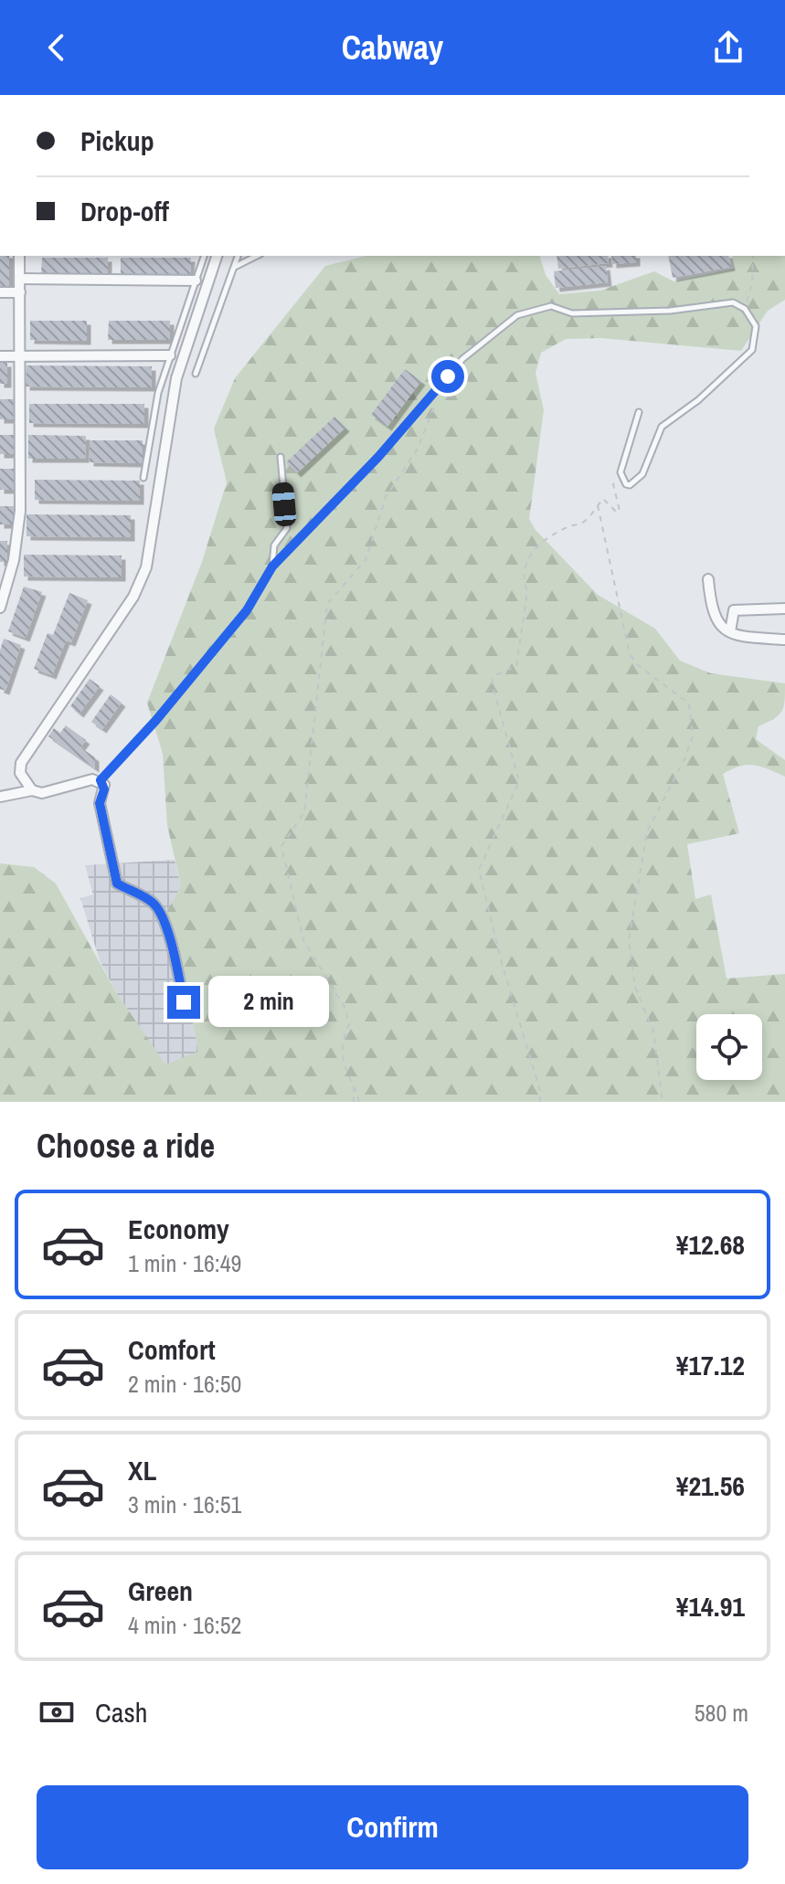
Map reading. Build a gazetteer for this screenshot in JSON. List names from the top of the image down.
{
  "page": {
    "header": "Cabway",
    "banner": ["Pickup", "Drop-off"],
    "bubble": "2 min",
    "heading": "Choose a ride",
    "list": [
      {
        "name": "Economy",
        "note": "1 min · 16:49",
        "value": "¥12.68"
      },
      {
        "name": "Comfort",
        "note": "2 min · 16:50",
        "value": "¥17.12"
      },
      {
        "name": "XL",
        "note": "3 min · 16:51",
        "value": "¥21.56"
      },
      {
        "name": "Green",
        "note": "4 min · 16:52",
        "value": "¥14.91"
      }
    ],
    "pay": ["Cash", "580 m"],
    "buttons": "Confirm"
  }
}
